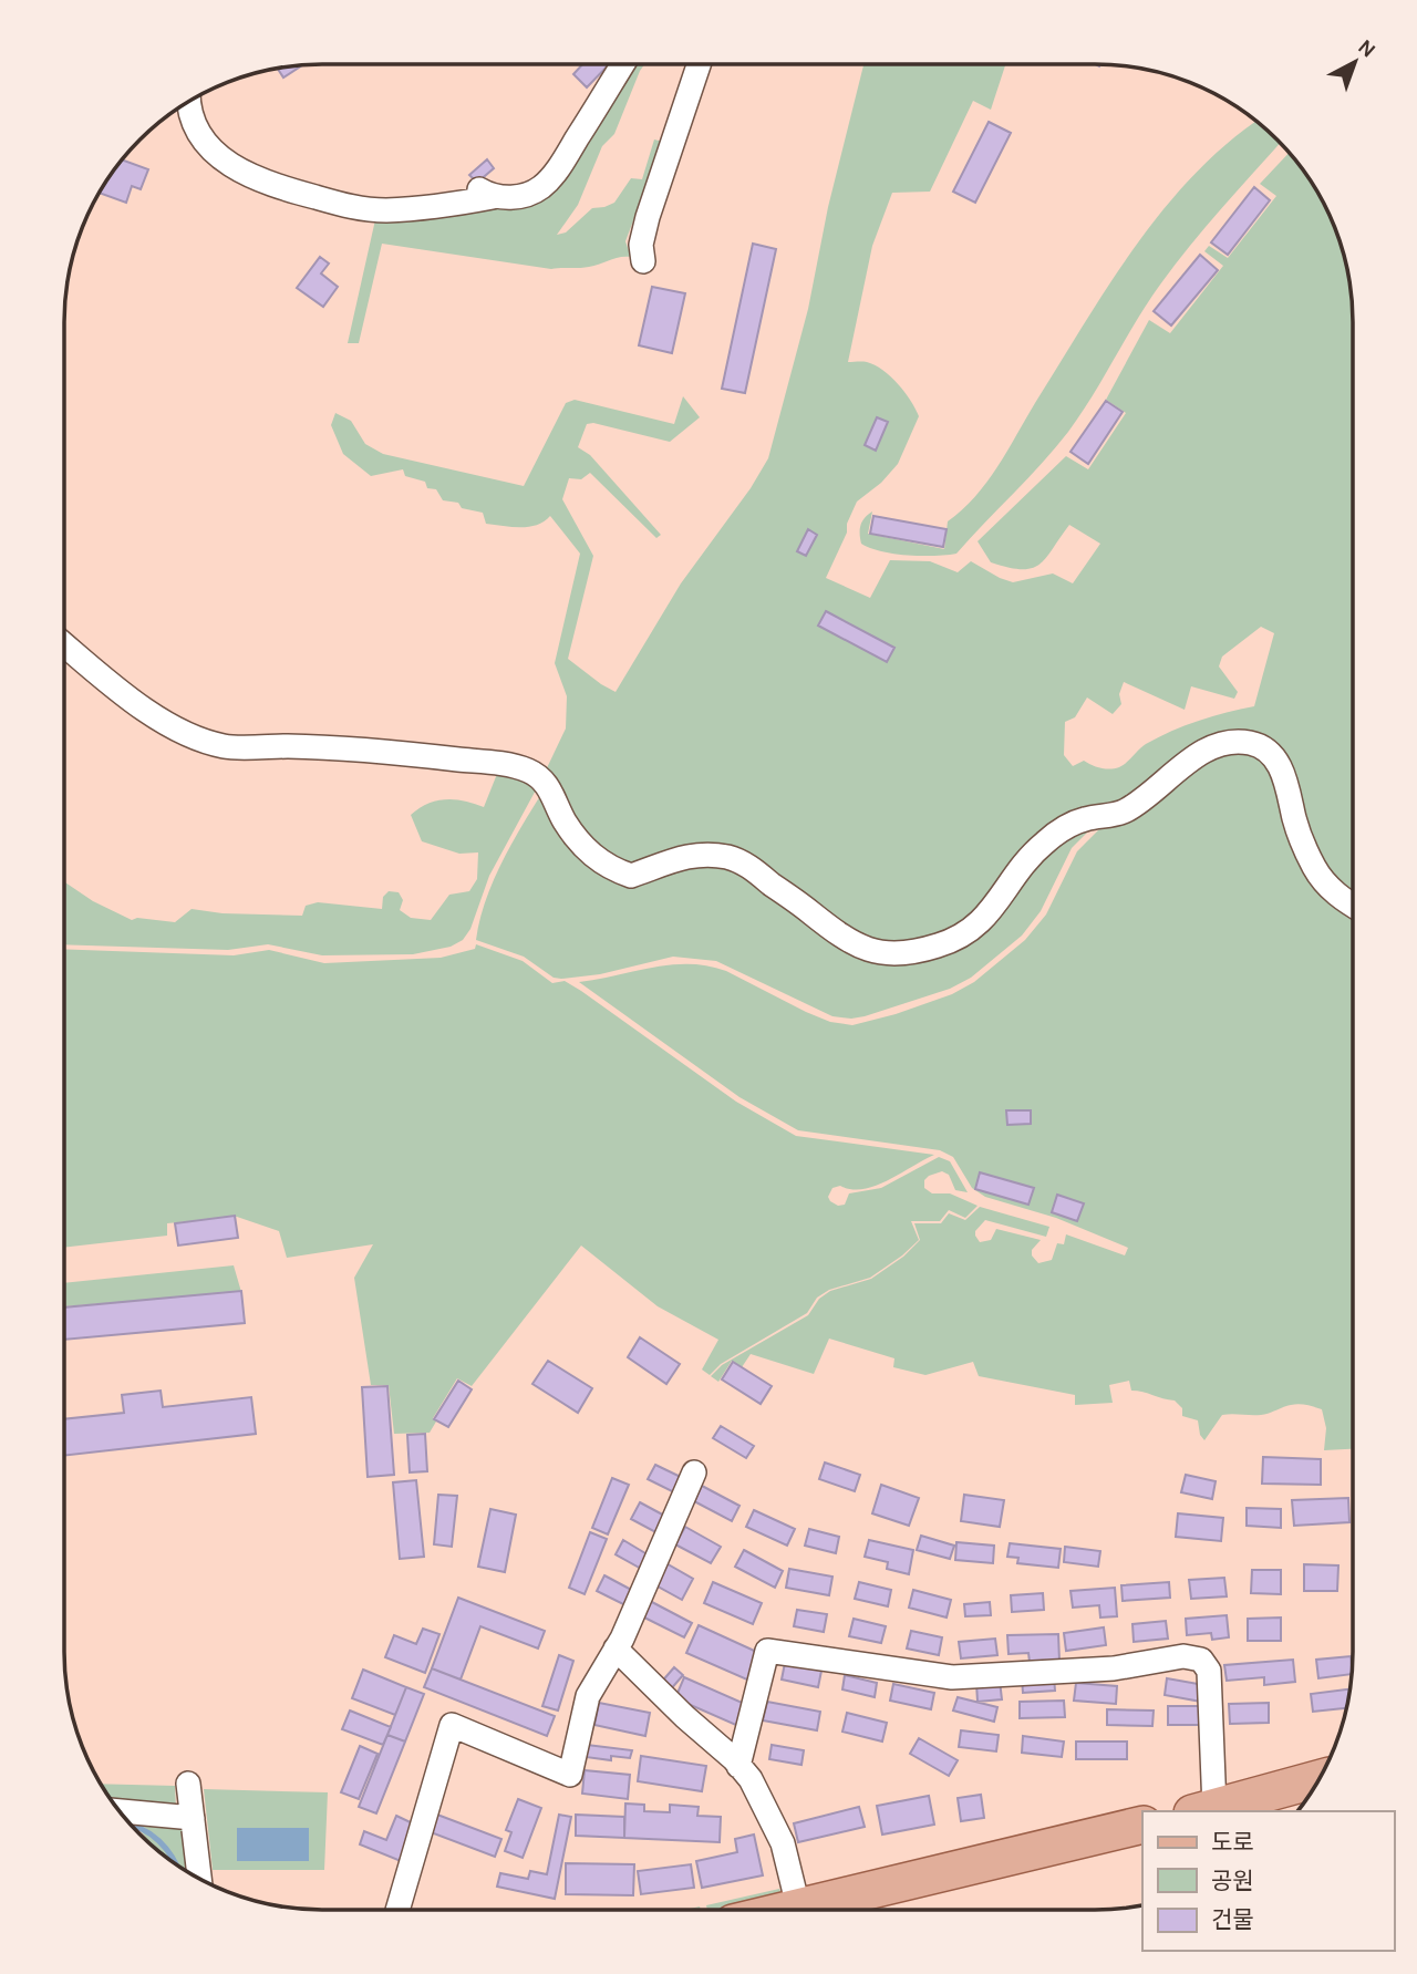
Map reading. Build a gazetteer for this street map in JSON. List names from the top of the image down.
{
  "legend": ["도로", "공원", "건물"],
  "north": "top right"
}
